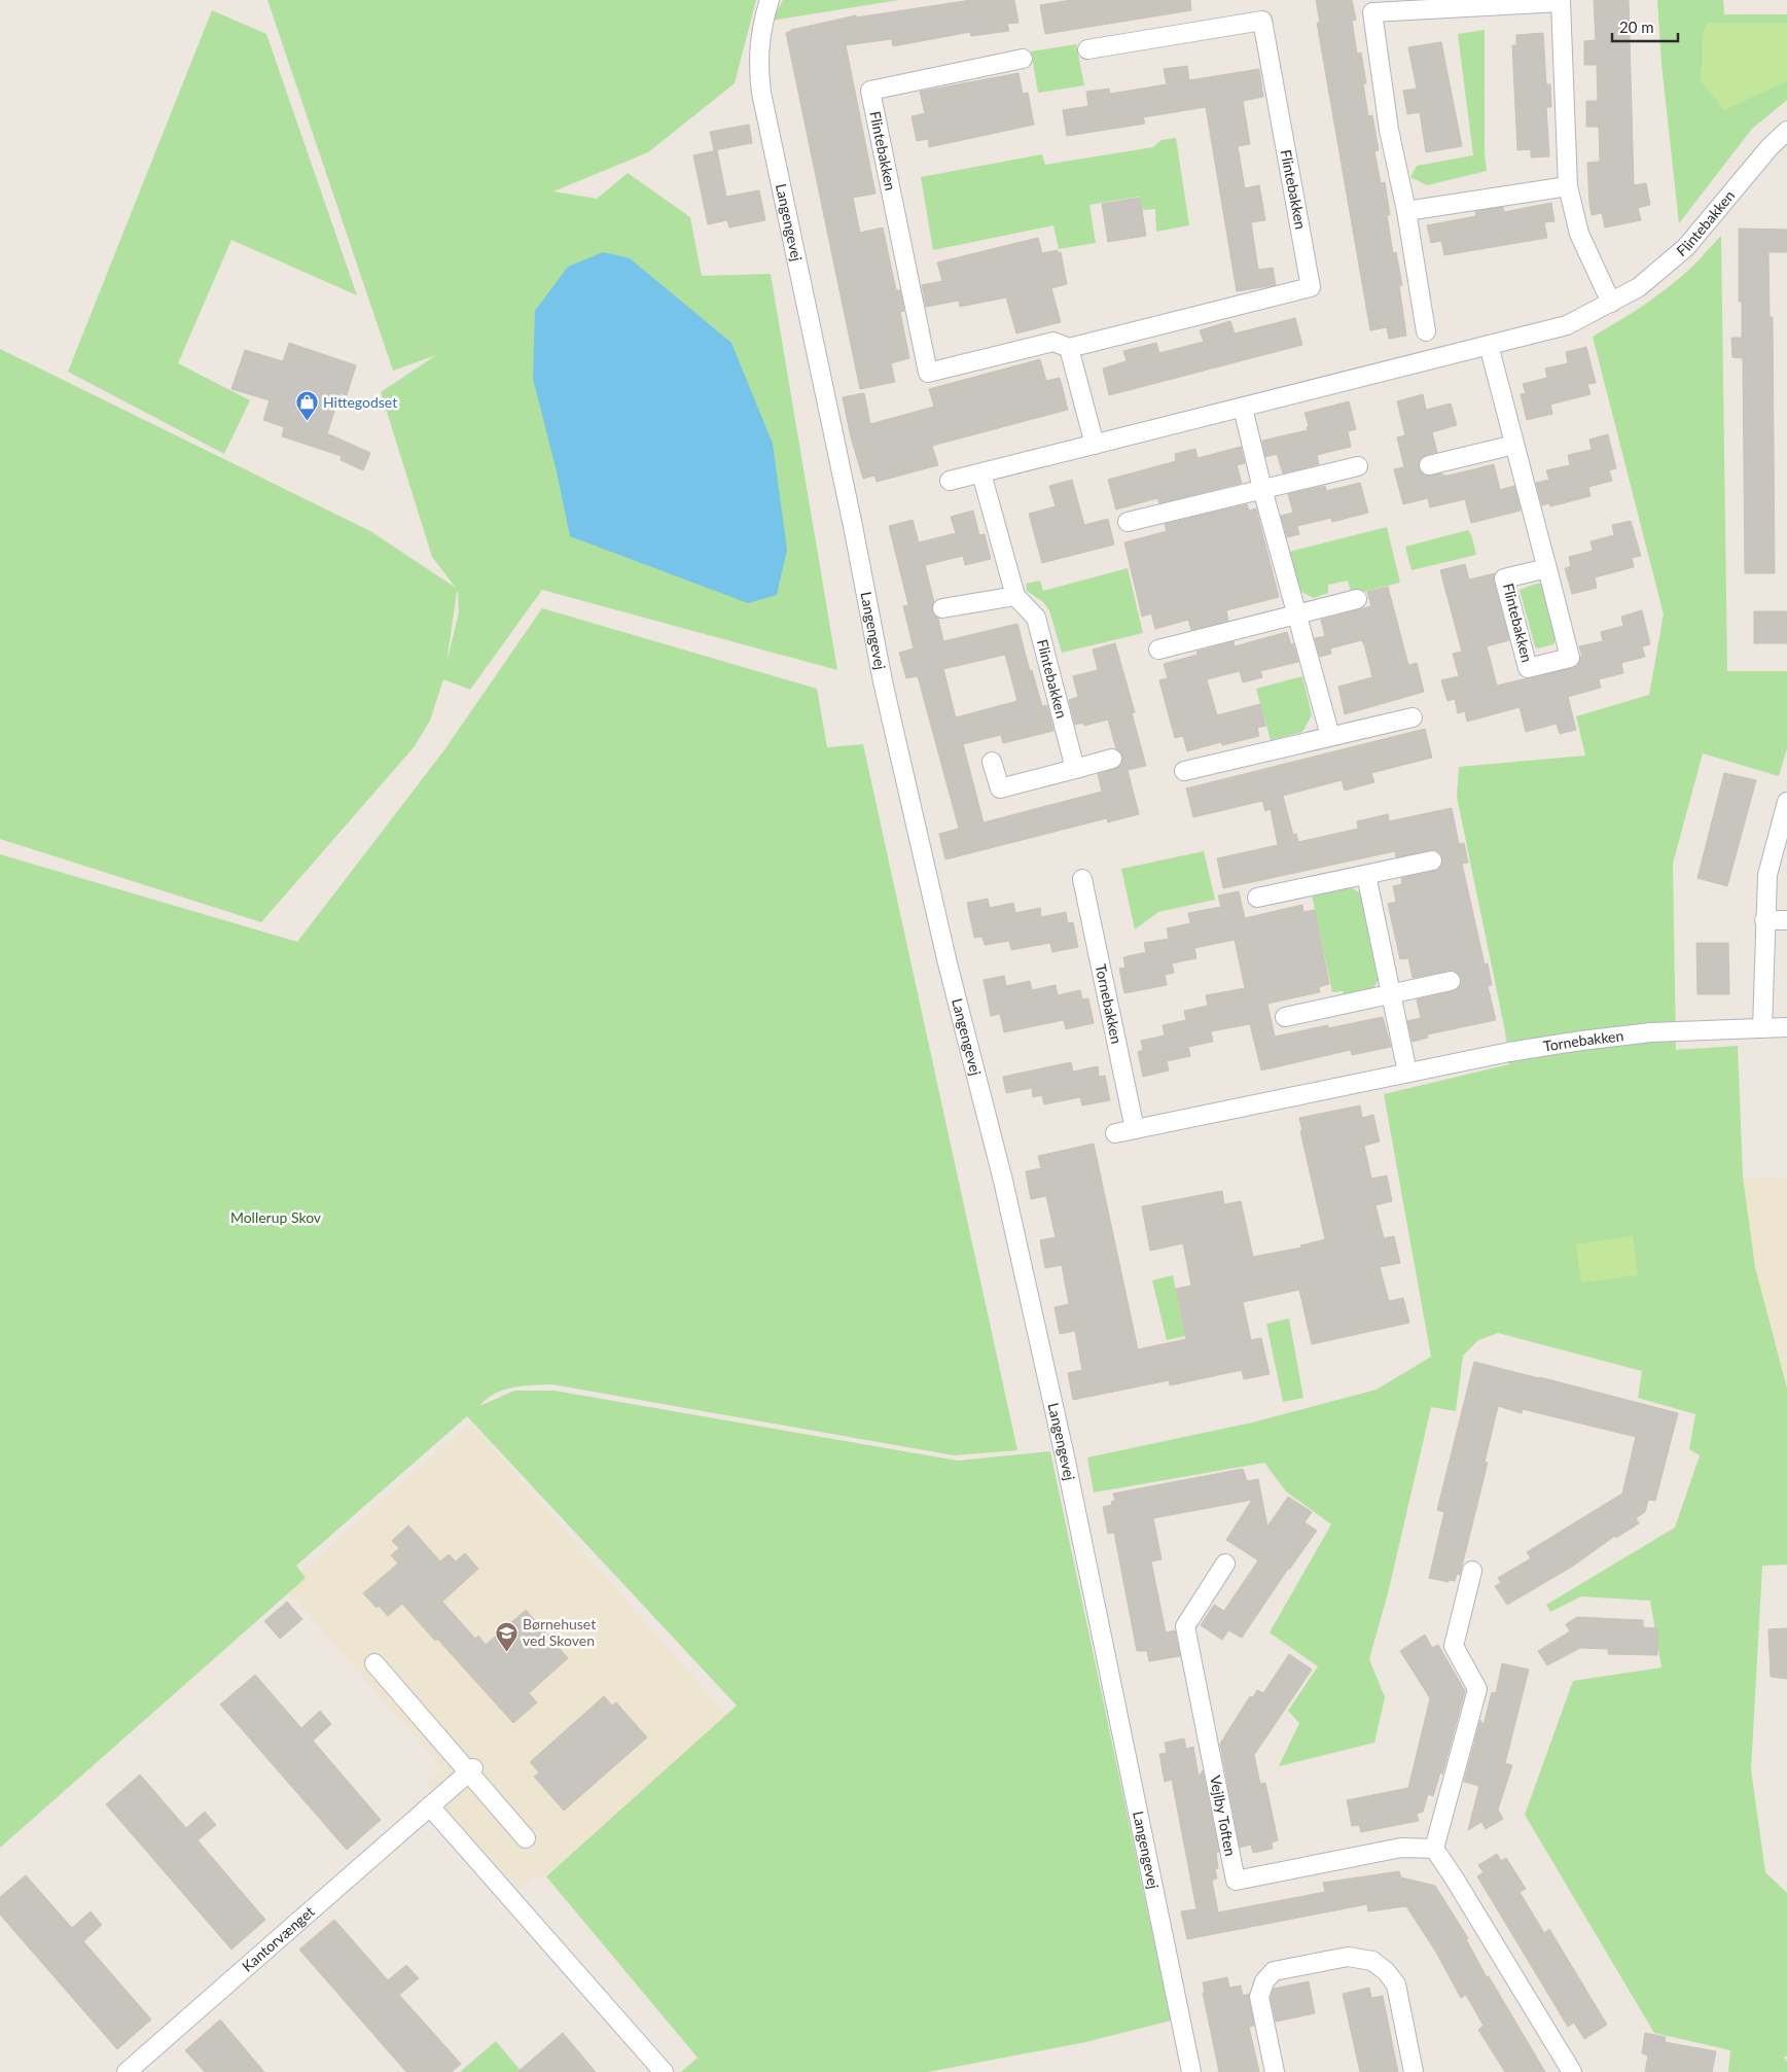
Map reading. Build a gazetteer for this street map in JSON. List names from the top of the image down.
{
  "streets": {
    "street": [
      "Flintebakken",
      "Langengevej",
      "Tornebakken",
      "Vejlby Toften",
      "Kantorvænget"
    ]
  },
  "parks": ["Mollerup Skov"],
  "places": {
    "shop": ["Hittegodset"],
    "school or university": ["Børnehuset ved Skoven"]
  },
  "scale_bar": "20 m"
}
